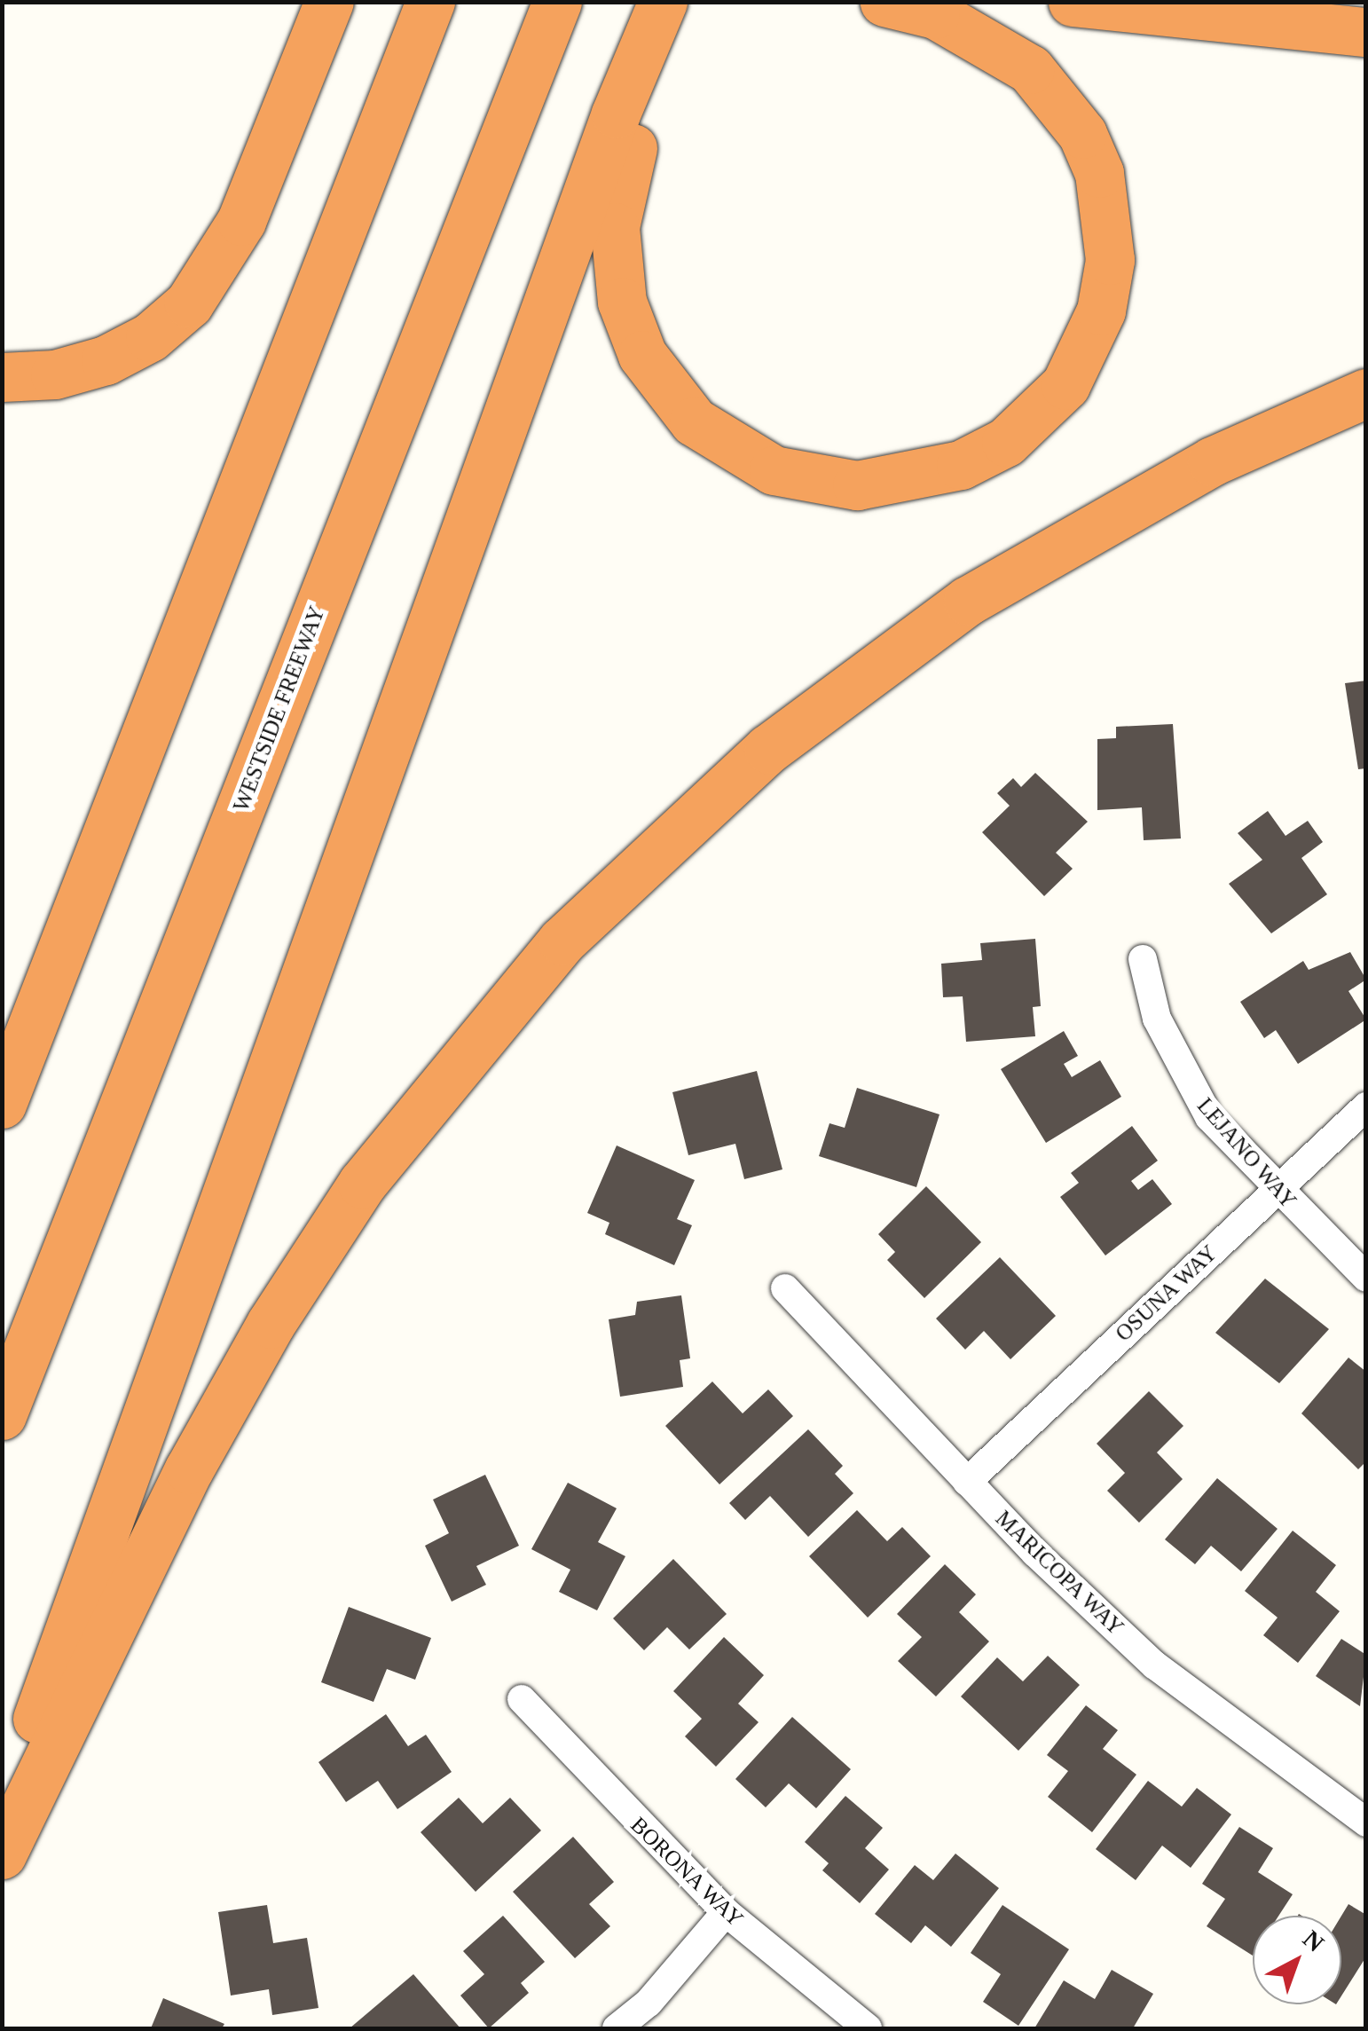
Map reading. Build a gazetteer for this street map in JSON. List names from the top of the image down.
{
  "streets": {
    "highway": ["WESTSIDE FREEWAY"],
    "street": [
      "LEJANO WAY",
      "OSUNA WAY",
      "MARICOPA WAY",
      "BORONA WAY"
    ]
  },
  "crossings": [
    ["LEJANO WAY", "OSUNA WAY"],
    ["OSUNA WAY", "MARICOPA WAY"]
  ],
  "north": "top right"
}
